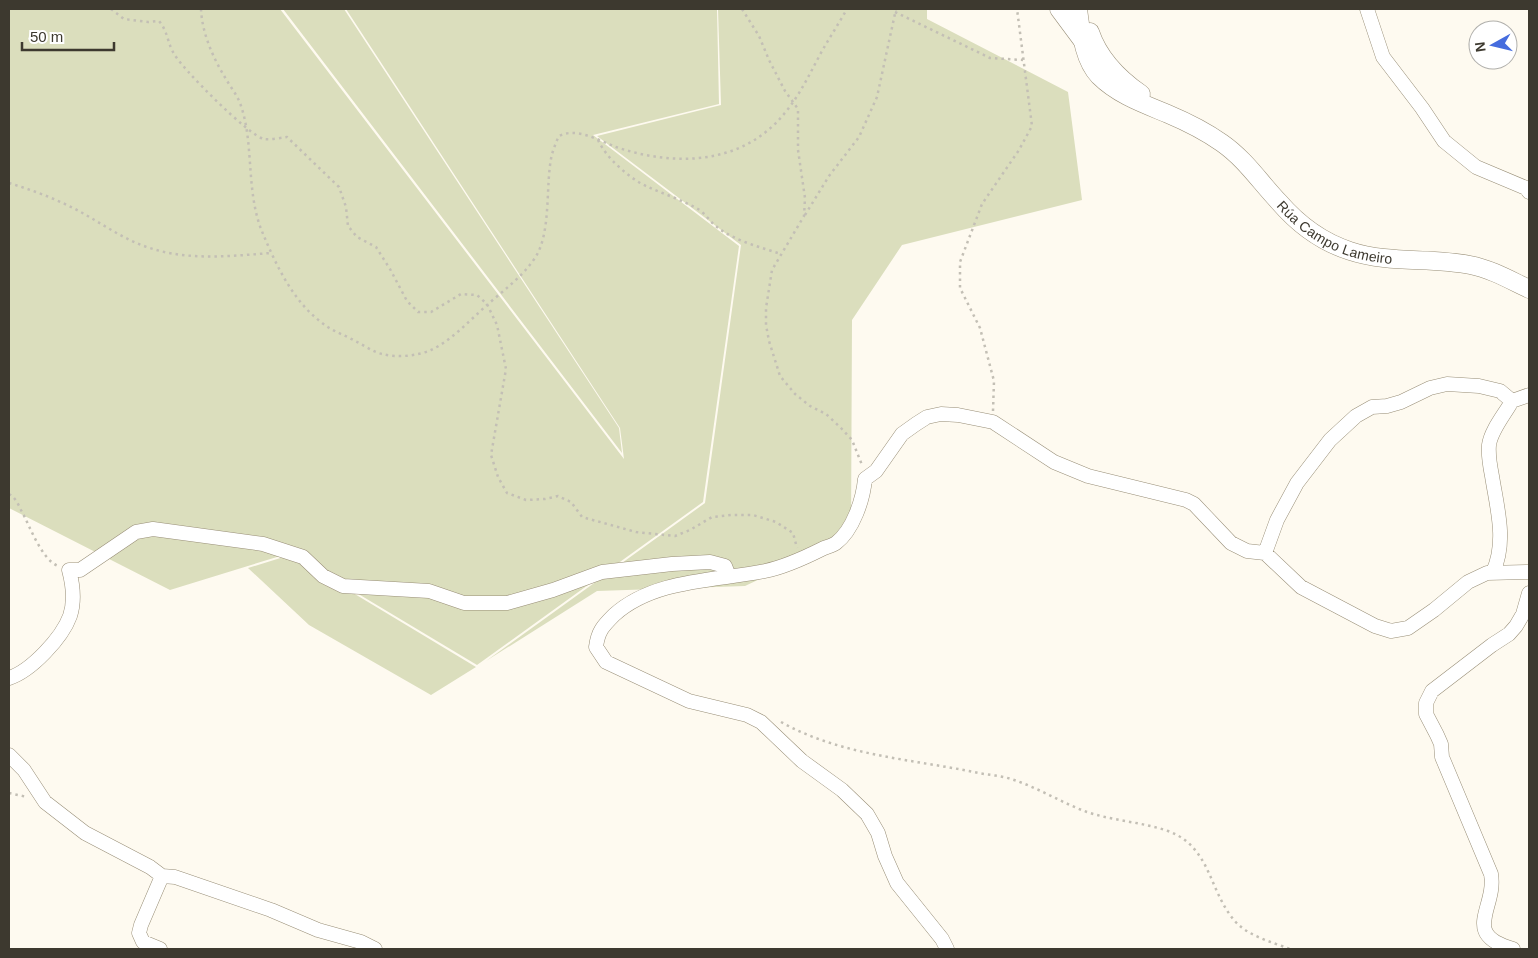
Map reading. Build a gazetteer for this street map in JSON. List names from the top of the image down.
{
  "streets": {
    "street": ["Rúa Campo Lameiro"]
  },
  "scale_bar": "50 m",
  "north": "left"
}
